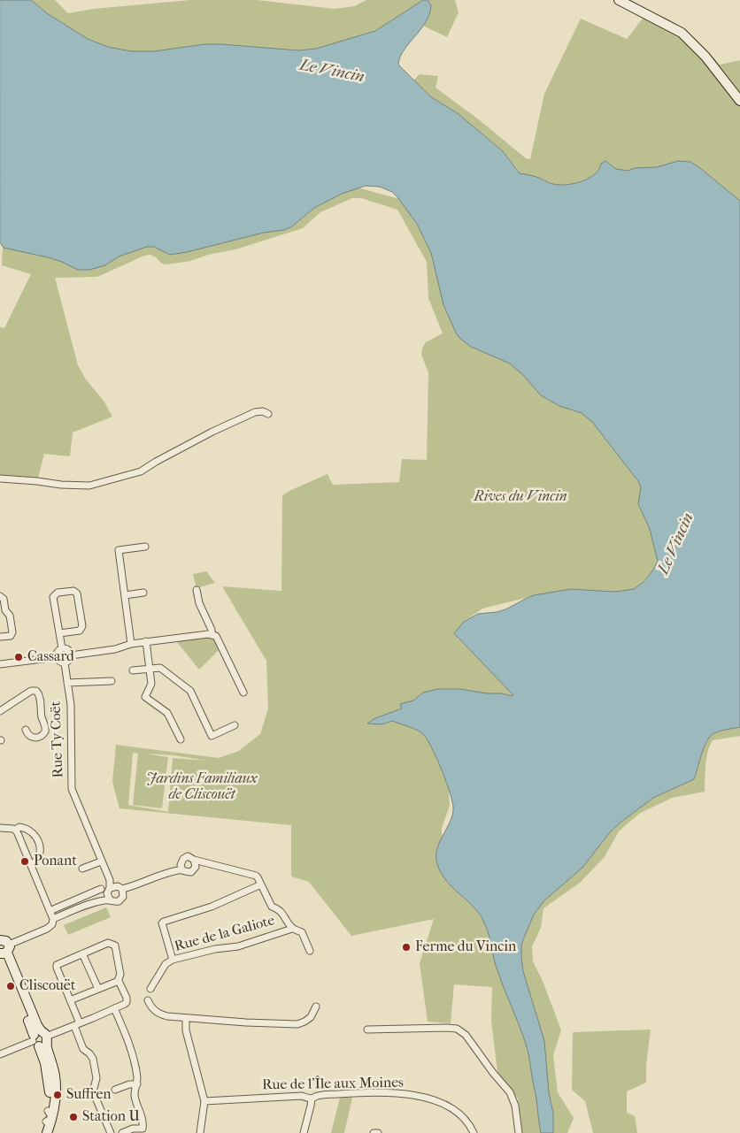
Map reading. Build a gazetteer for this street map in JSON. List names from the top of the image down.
{
  "streets": {
    "street": ["Rue Ty Coët", "Rue de la Galiote", "Rue de l'Île aux Moines"]
  },
  "water": ["Le Vincin"],
  "parks": ["Rives du Vincin", "Jardins Familiaux de Cliscouët"],
  "places": [
    "Cassard",
    "Ponant",
    "Ferme du Vincin",
    "Cliscouët",
    "Suffren",
    "Station U"
  ]
}
